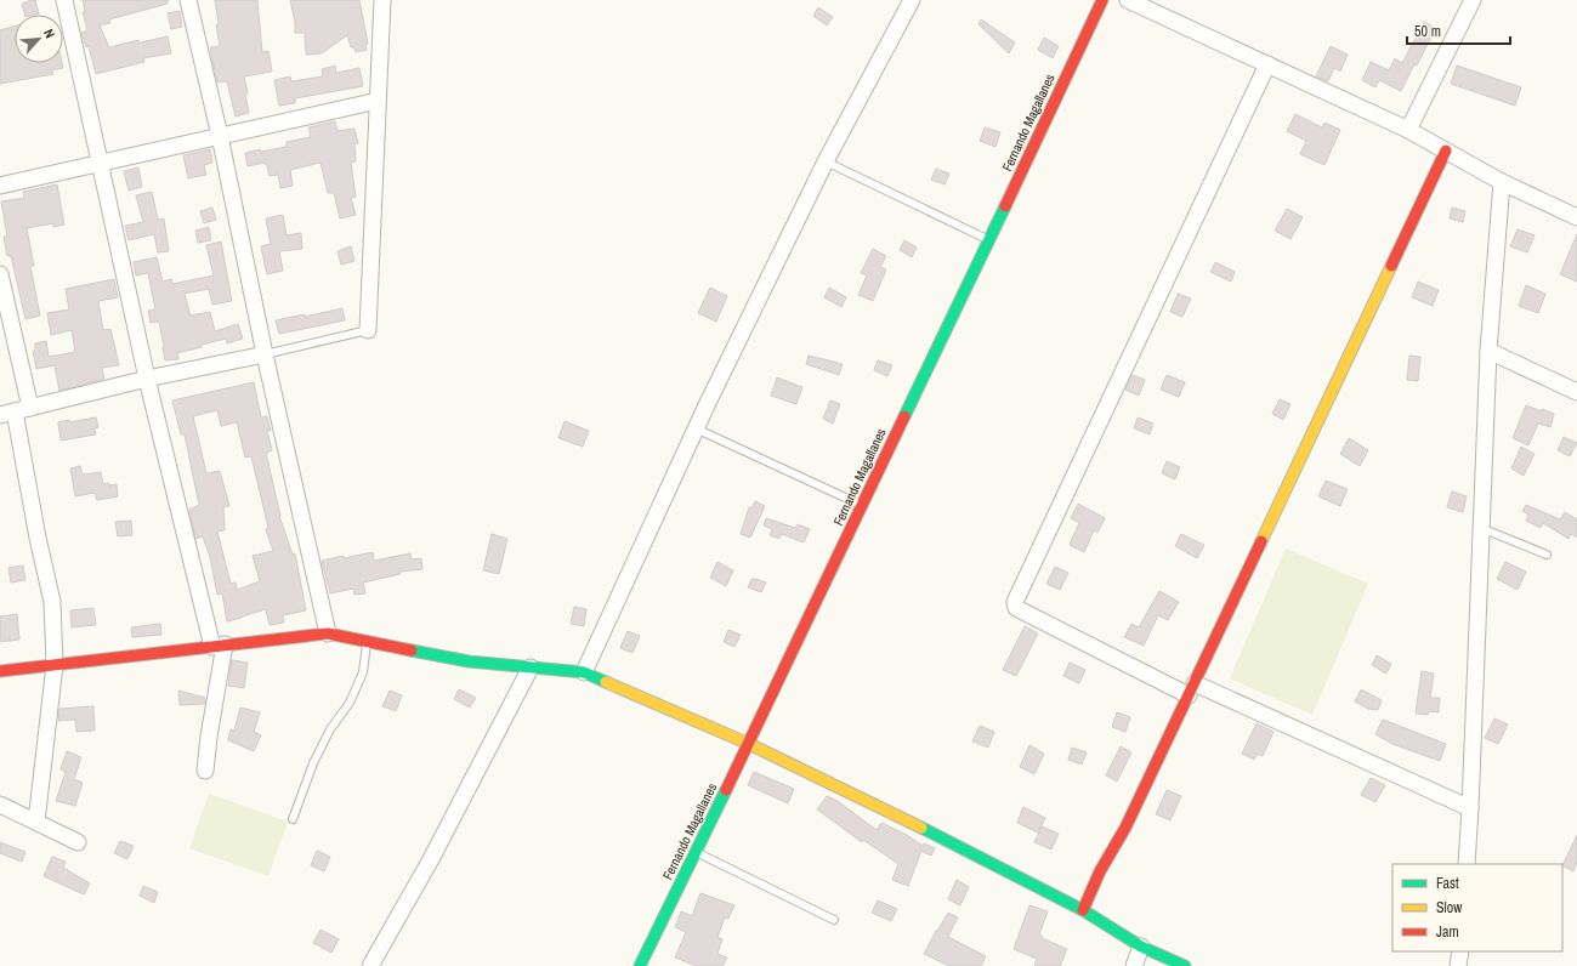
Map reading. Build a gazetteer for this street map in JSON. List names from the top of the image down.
{
  "streets": {
    "street": ["Fernando Magallanes"]
  },
  "legend": ["Fast", "Slow", "Jam"],
  "scale_bar": "50 m",
  "north": "top right"
}
